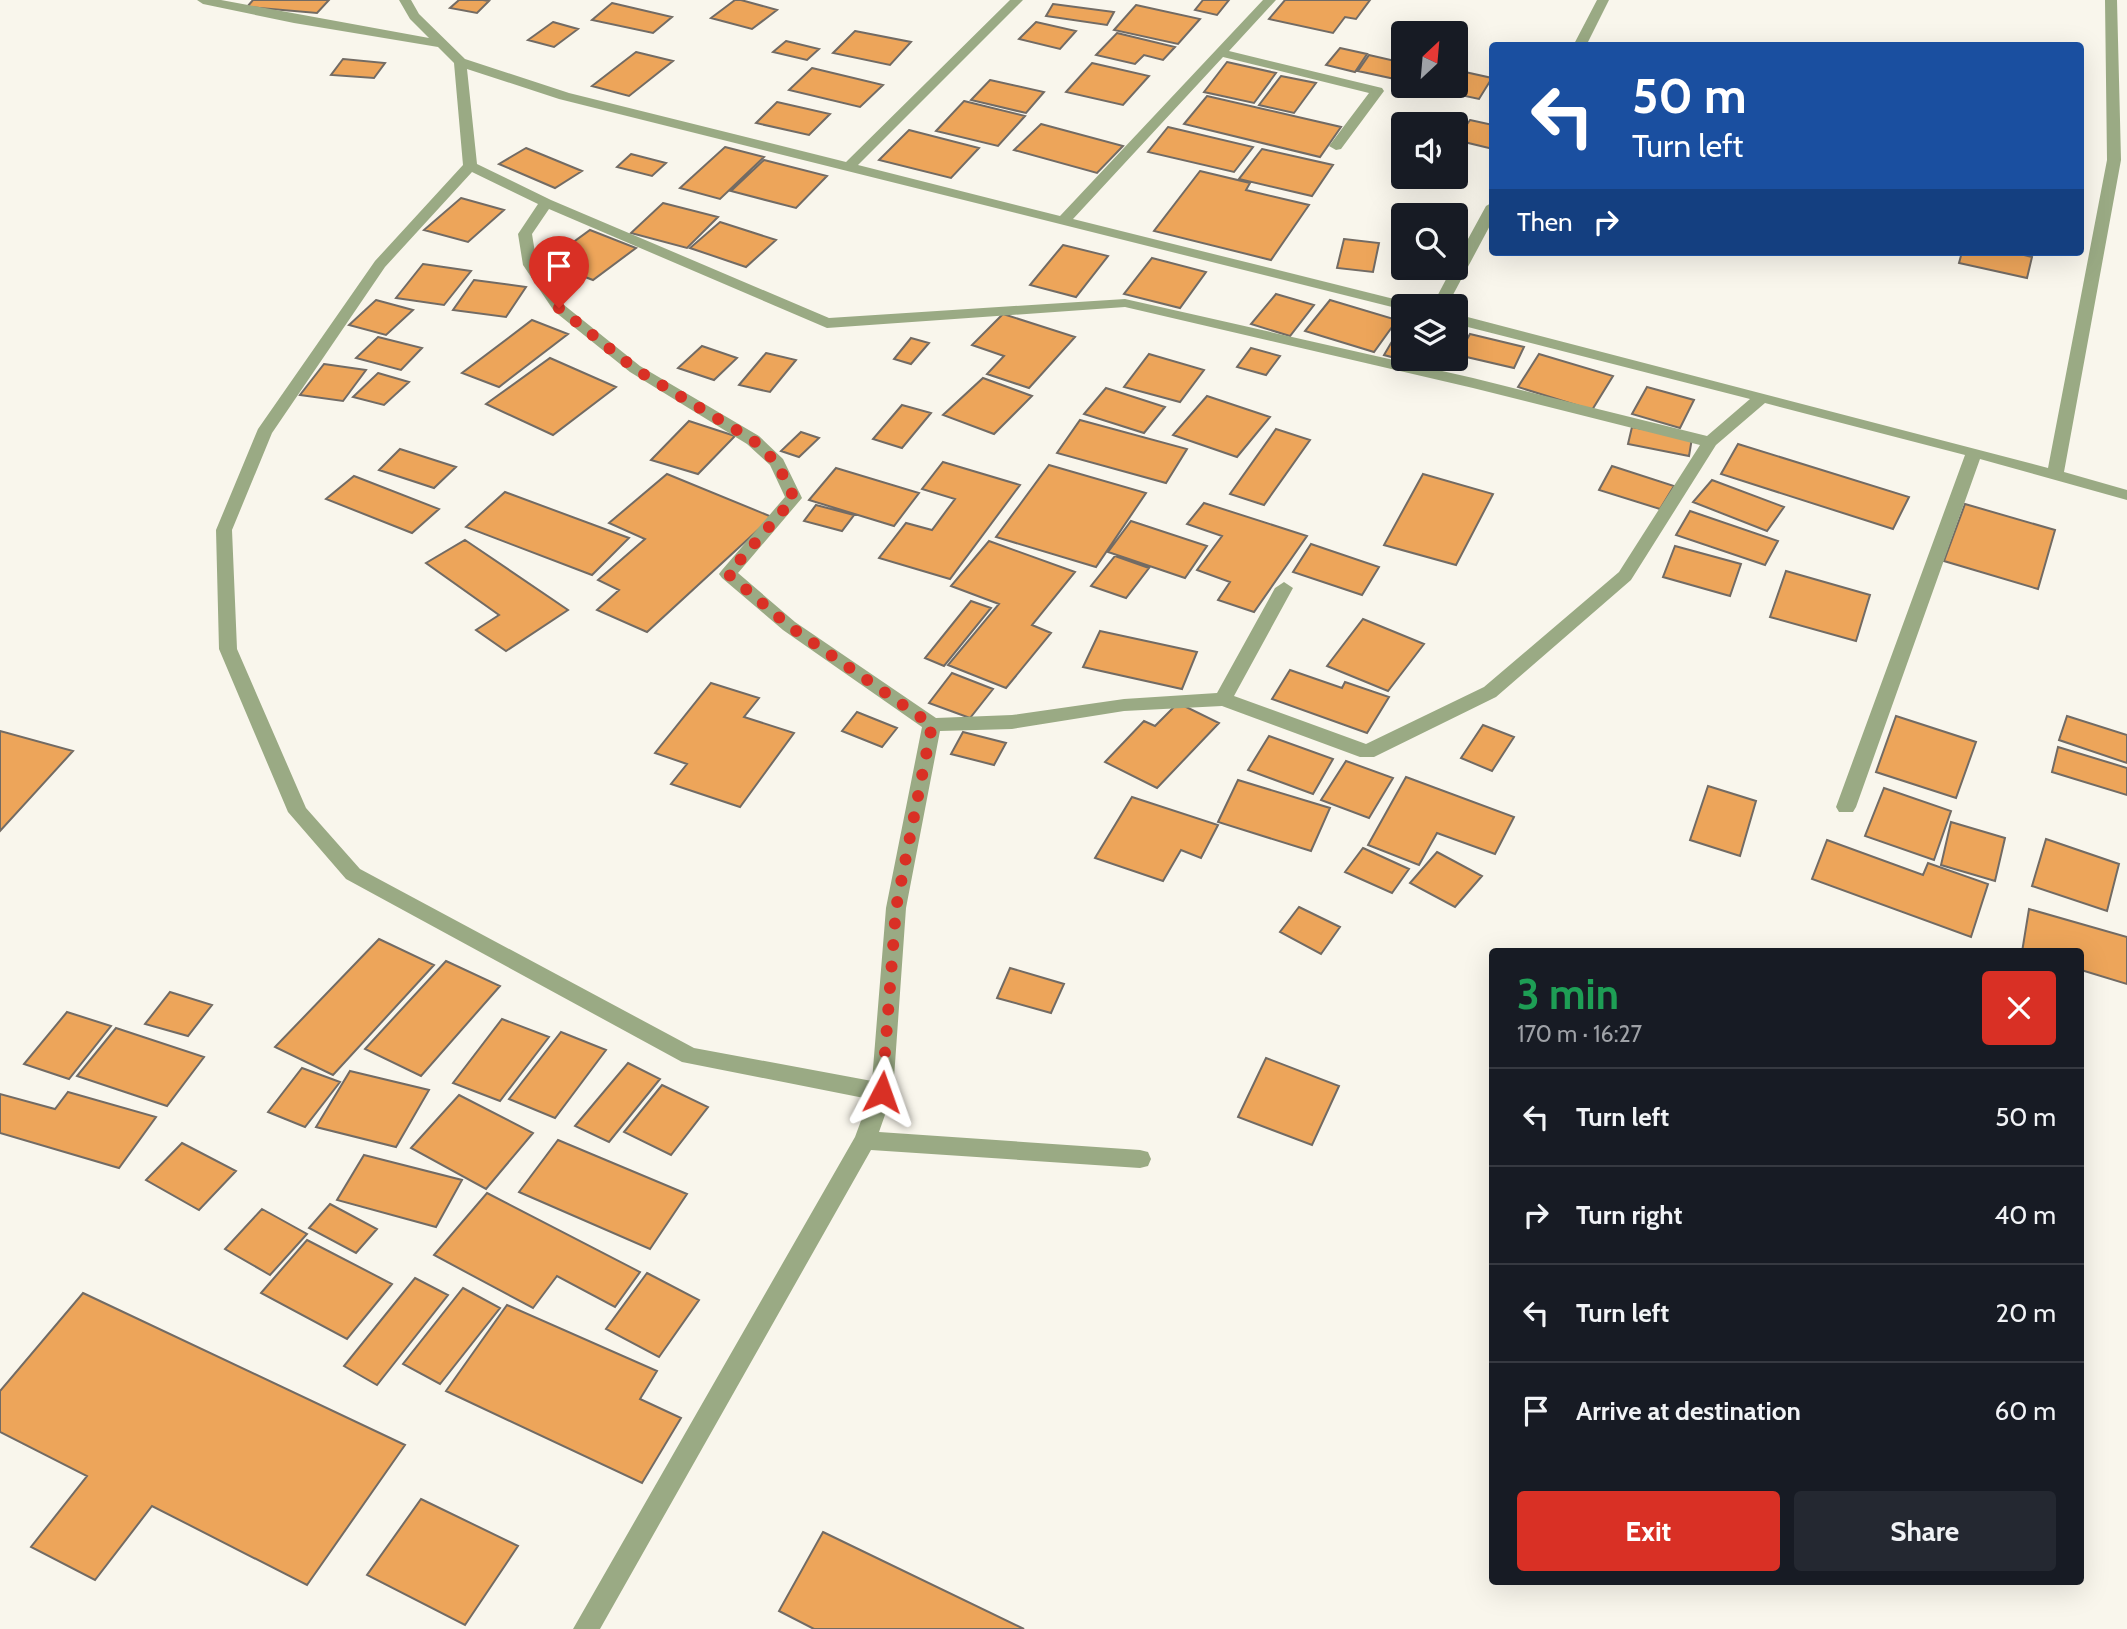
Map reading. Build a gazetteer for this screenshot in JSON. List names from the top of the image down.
{
  "north": "top right",
  "page": {
    "turn": ["50 m", "Turn left"],
    "then": "Then",
    "heading": ["3 min", "170 m · 16:27"],
    "list": [
      {
        "name": "Turn left",
        "value": "50 m"
      },
      {
        "name": "Turn right",
        "value": "40 m"
      },
      {
        "name": "Turn left",
        "value": "20 m"
      },
      {
        "name": "Arrive at destination",
        "value": "60 m"
      }
    ],
    "buttons": ["Exit", "Share"]
  }
}
